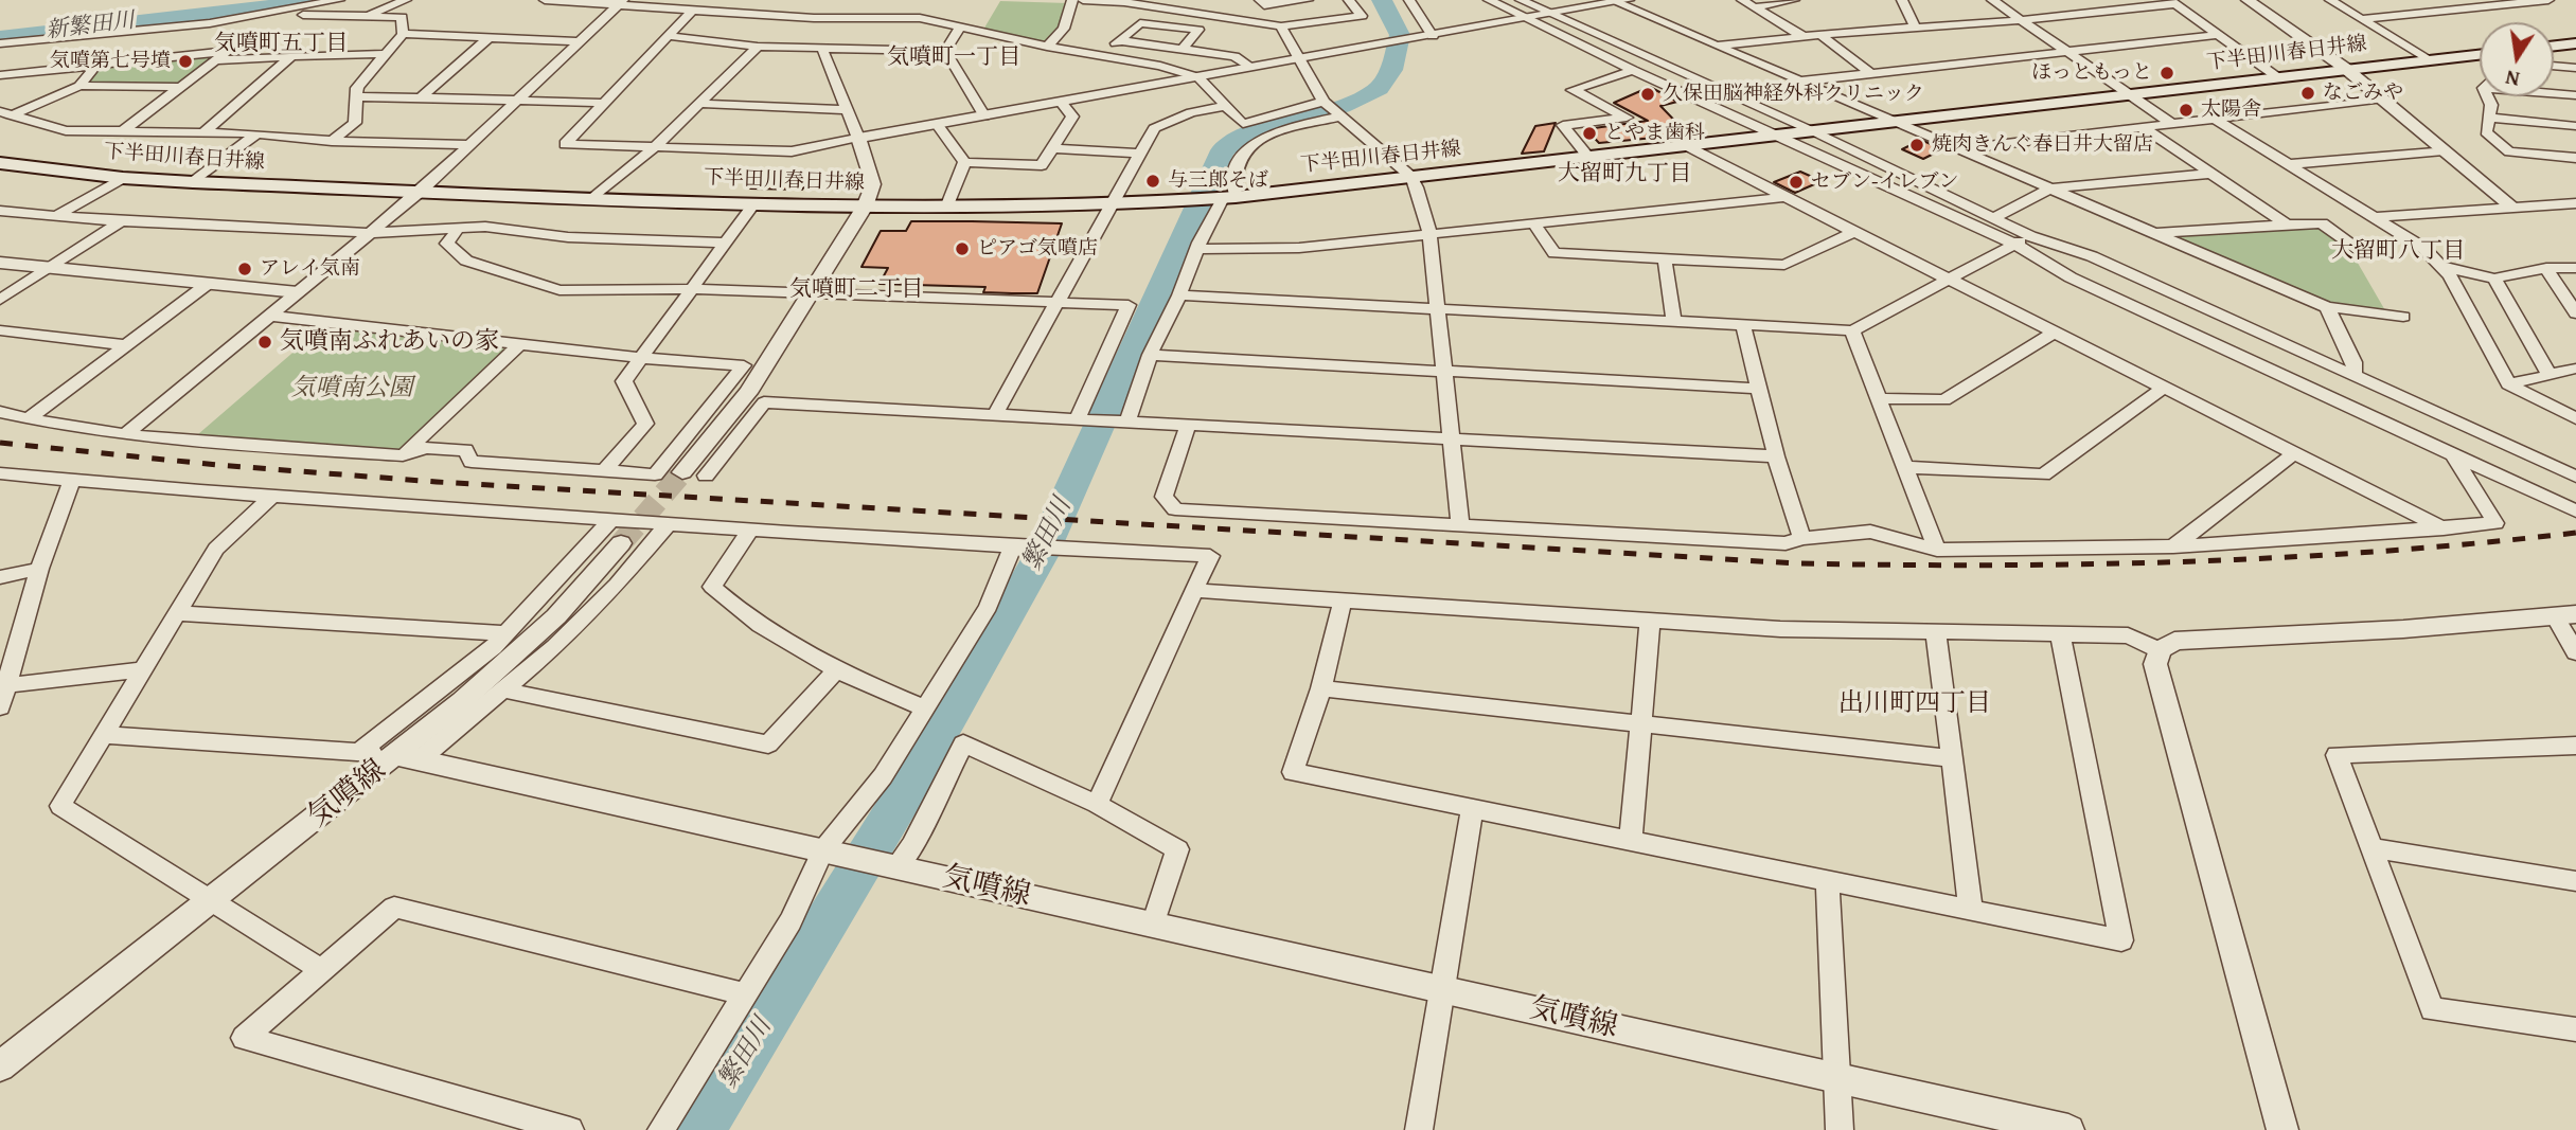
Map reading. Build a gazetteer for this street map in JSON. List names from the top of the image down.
{
  "streets": {
    "main road": ["下半田川春日井線"],
    "street": ["気噴線"]
  },
  "districts": [
    "気噴町五丁目",
    "気噴町一丁目",
    "大留町九丁目",
    "大留町八丁目",
    "気噴町二丁目",
    "出川町四丁目"
  ],
  "water": ["新繁田川", "繁田川"],
  "parks": ["気噴南公園"],
  "places": [
    "気噴第七号墳",
    "ほっともっと",
    "なごみや",
    "久保田脳神経外科クリニック",
    "太陽舎",
    "とやま歯科",
    "焼肉きんぐ春日井大留店",
    "与三郎そば",
    "セブン-イレブン",
    "ピアゴ気噴店",
    "アレイ気南",
    "気噴南ふれあいの家"
  ],
  "north": "bottom"
}
